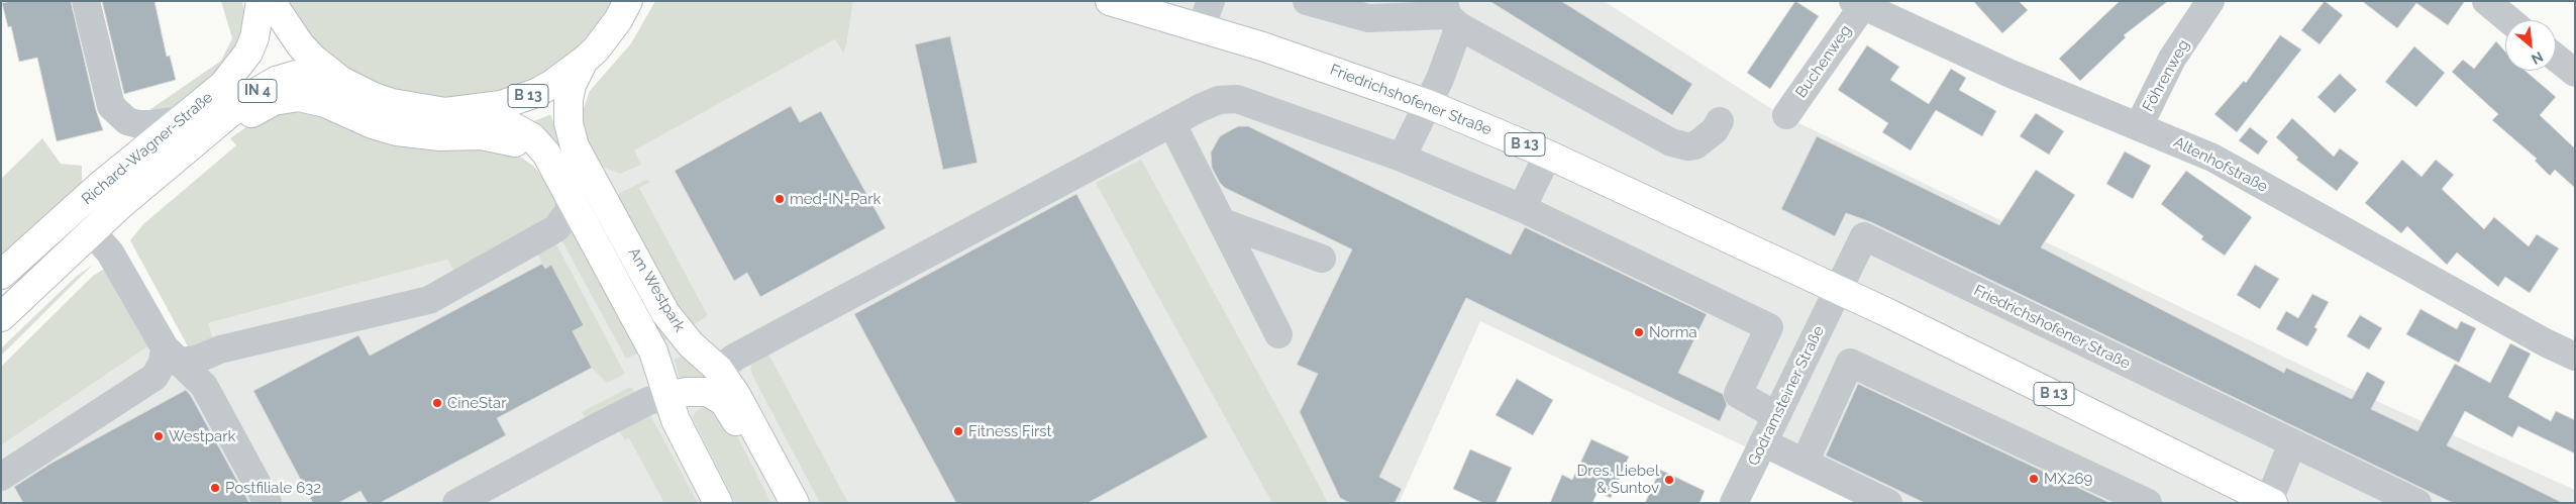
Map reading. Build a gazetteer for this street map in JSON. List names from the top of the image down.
{
  "streets": {
    "main road": [
      "IN 4",
      "B 13",
      "Friedrichshofener Straße",
      "Richard-Wagner-Straße",
      "Am Westpark"
    ],
    "street": [
      "Buchenweg",
      "Föhrenweg",
      "Altenhofstraße",
      "Godramsteiner Straße"
    ]
  },
  "crossings": [
    ["Buchenweg", "Altenhofstraße"],
    ["Föhrenweg", "Altenhofstraße"],
    ["IN 4", "B 13"],
    ["IN 4", "Richard-Wagner-Straße"],
    ["B 13", "Am Westpark"],
    ["Friedrichshofener Straße", "Godramsteiner Straße"]
  ],
  "places": [
    "med-IN-Park",
    "Norma",
    "CineStar",
    "Fitness First",
    "Westpark",
    "MX269",
    "Dres. Liebel & Suntov",
    "Postfiliale 632"
  ],
  "north": "bottom right"
}
